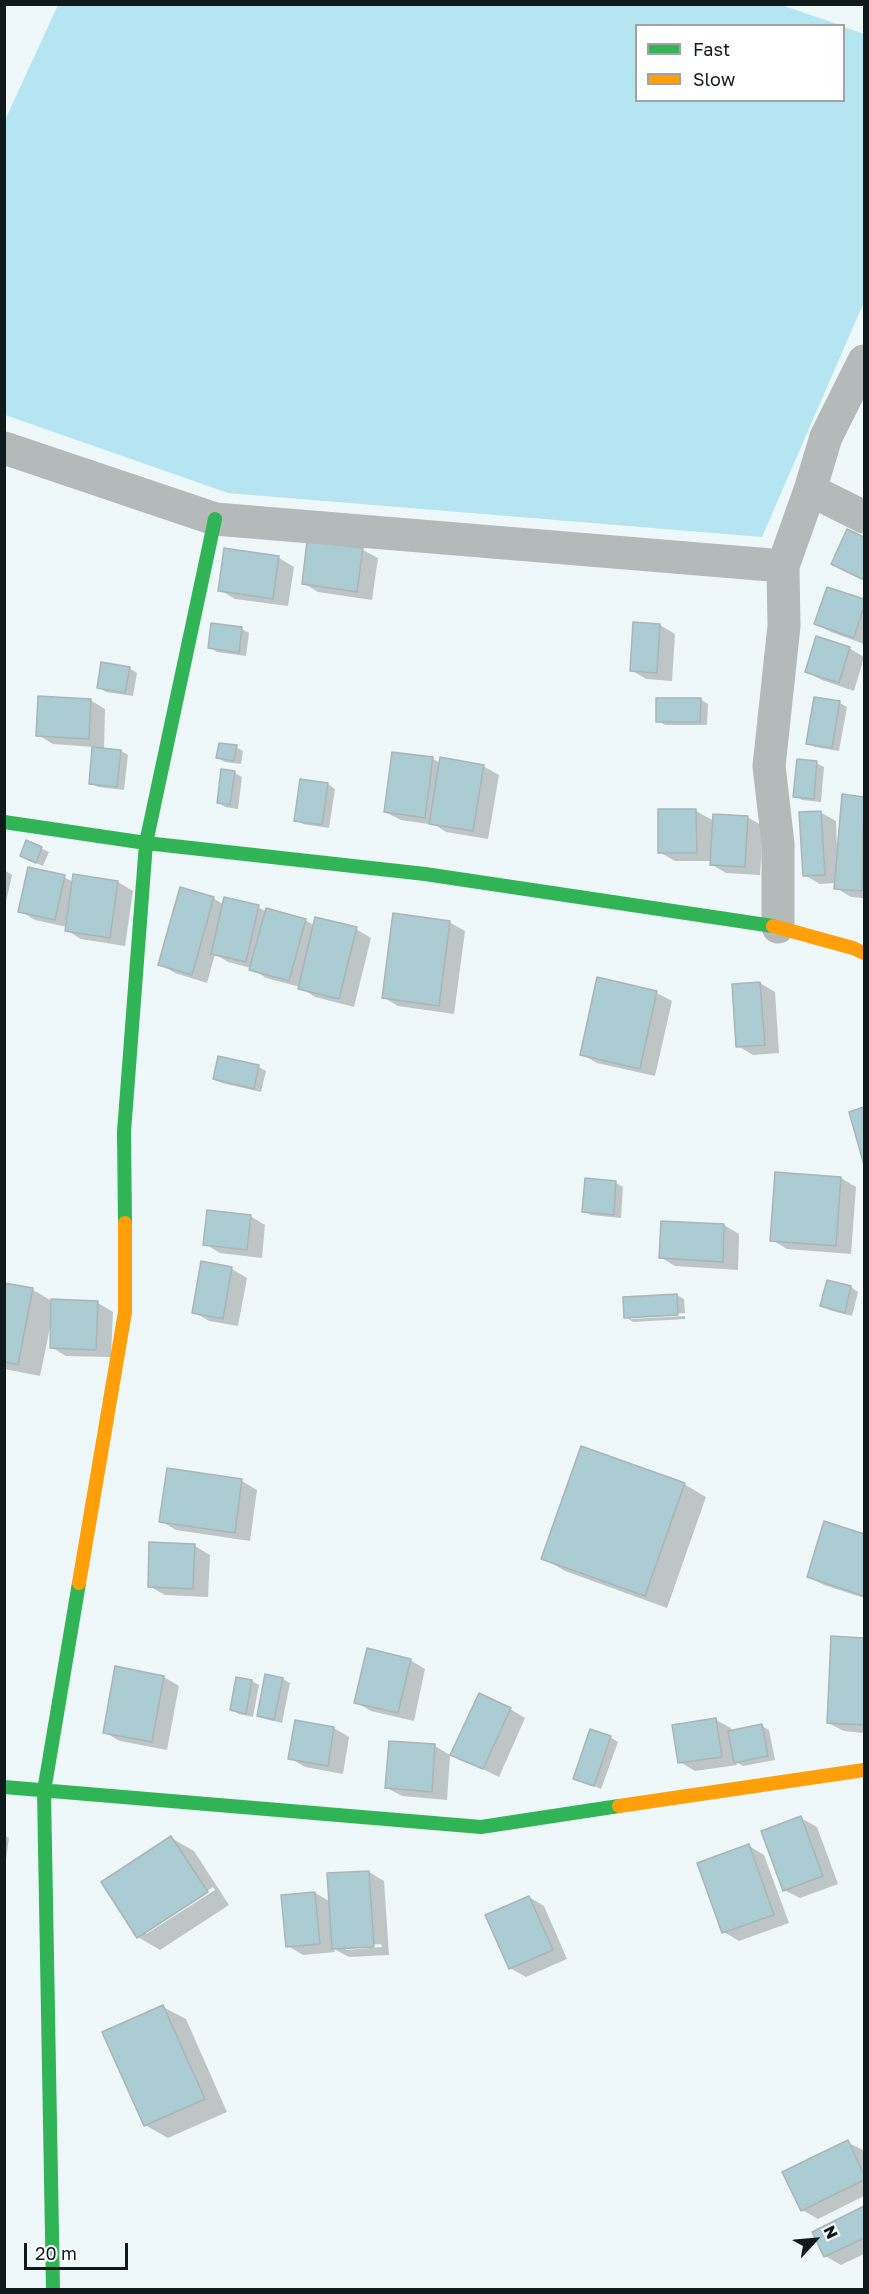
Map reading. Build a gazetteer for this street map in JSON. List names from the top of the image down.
{
  "legend": ["Fast", "Slow"],
  "scale_bar": "20 m",
  "north": "top right"
}
